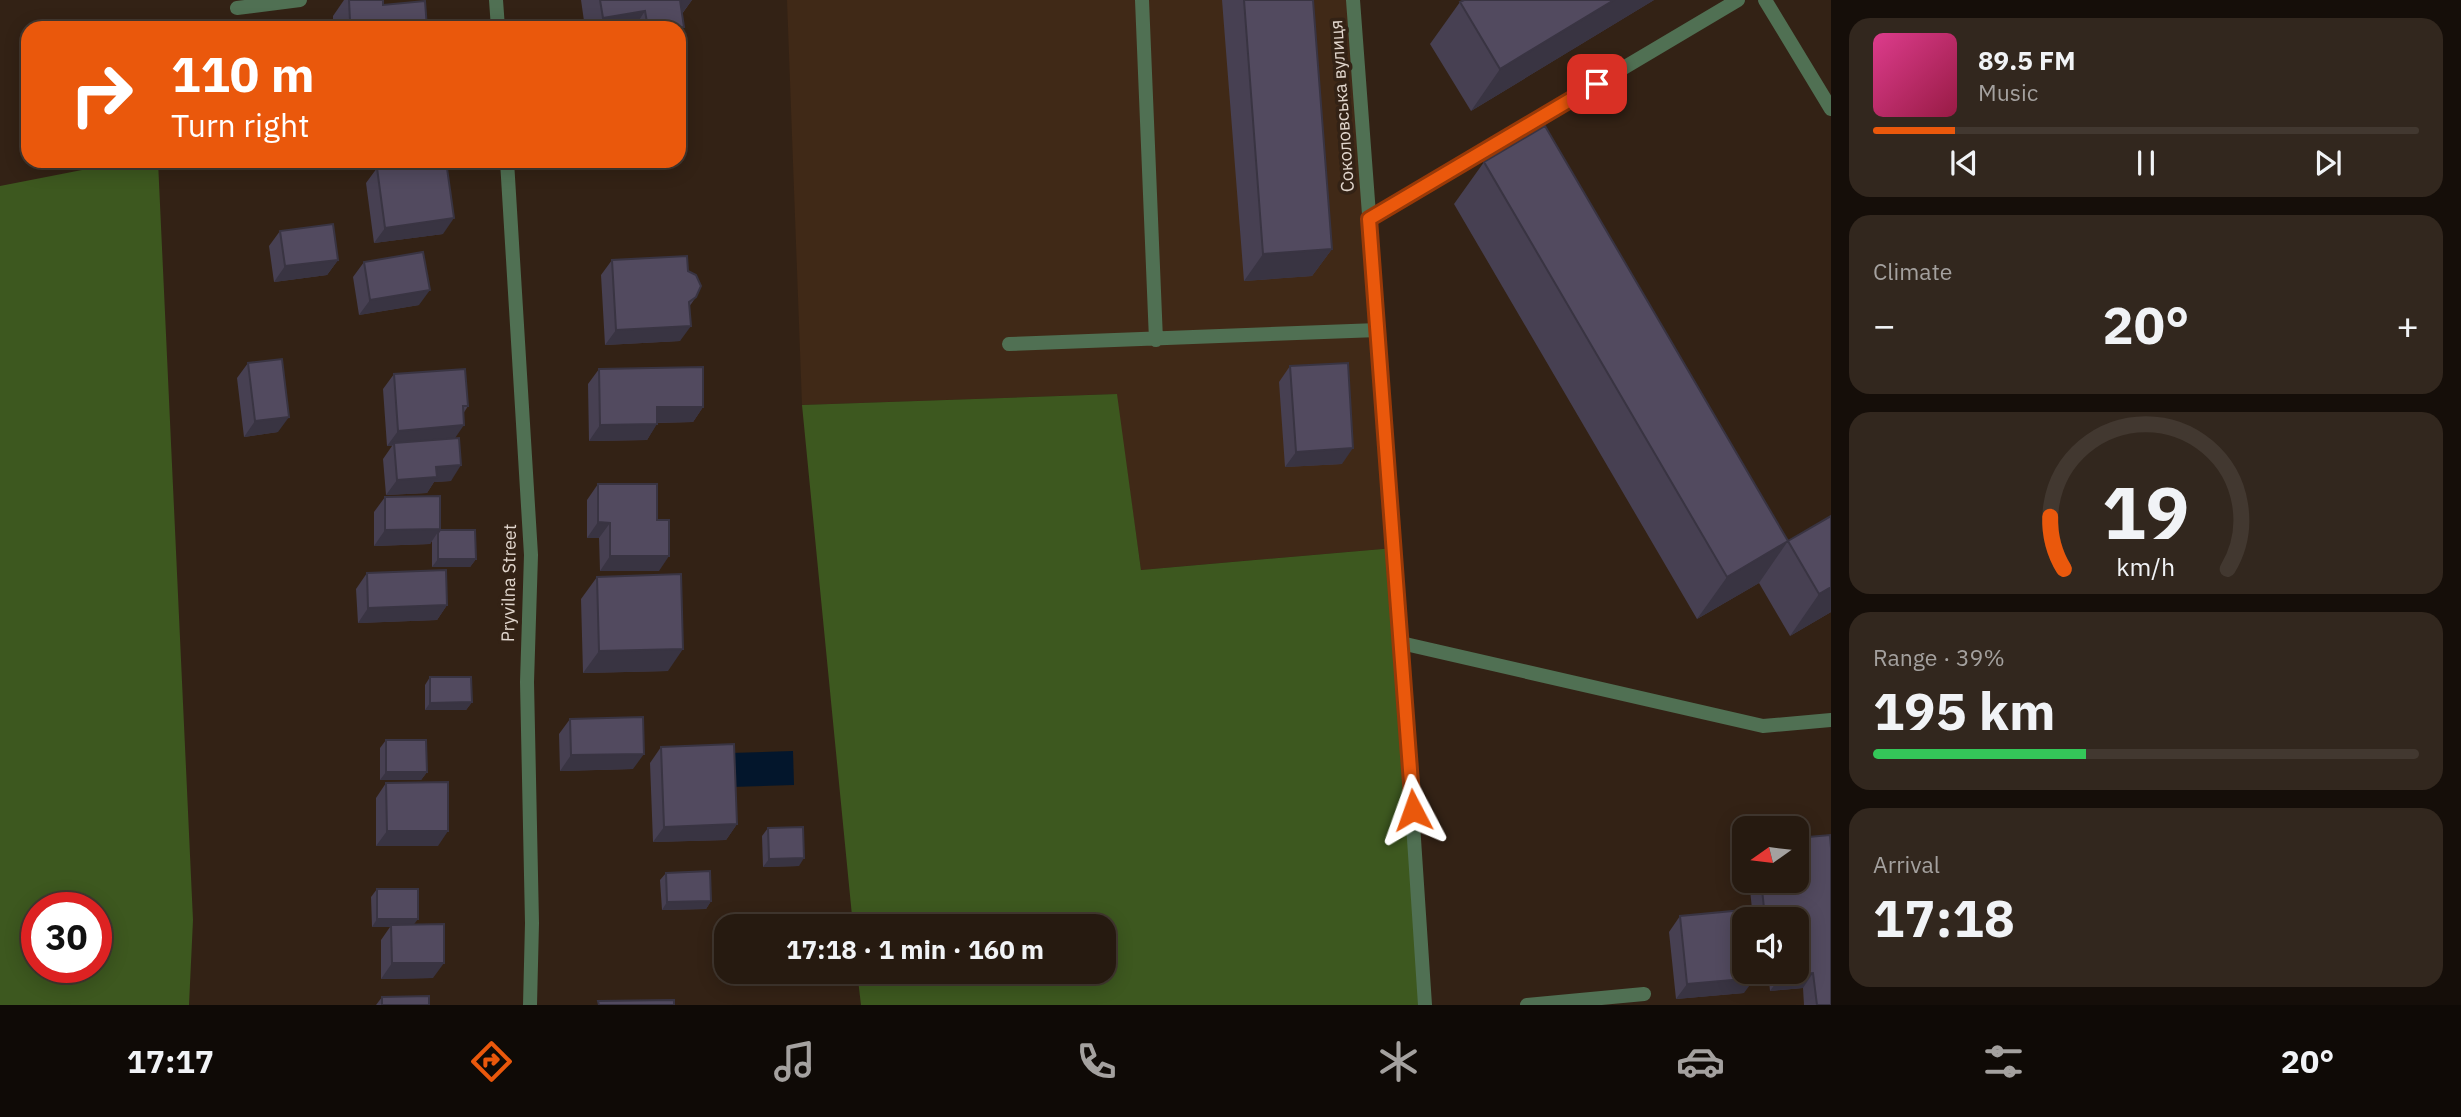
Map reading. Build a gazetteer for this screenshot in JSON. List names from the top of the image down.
{
  "streets": {
    "street": ["Соколовська вулиця", "Pryvilna Street"]
  },
  "north": "left",
  "page": {
    "turn": ["110 m", "Turn right"],
    "song": ["89.5 FM", "Music"],
    "tile": [
      "Climate",
      ["Range · 39%", "195 km"],
      ["Arrival", "17:18"]
    ],
    "heat": ["−", "20°", "+"],
    "limit": "30",
    "trip": "17:18 · 1 min · 160 m",
    "tabs": ["17:17", "20°"],
    "gauge": ["19", "km/h"]
  }
}
